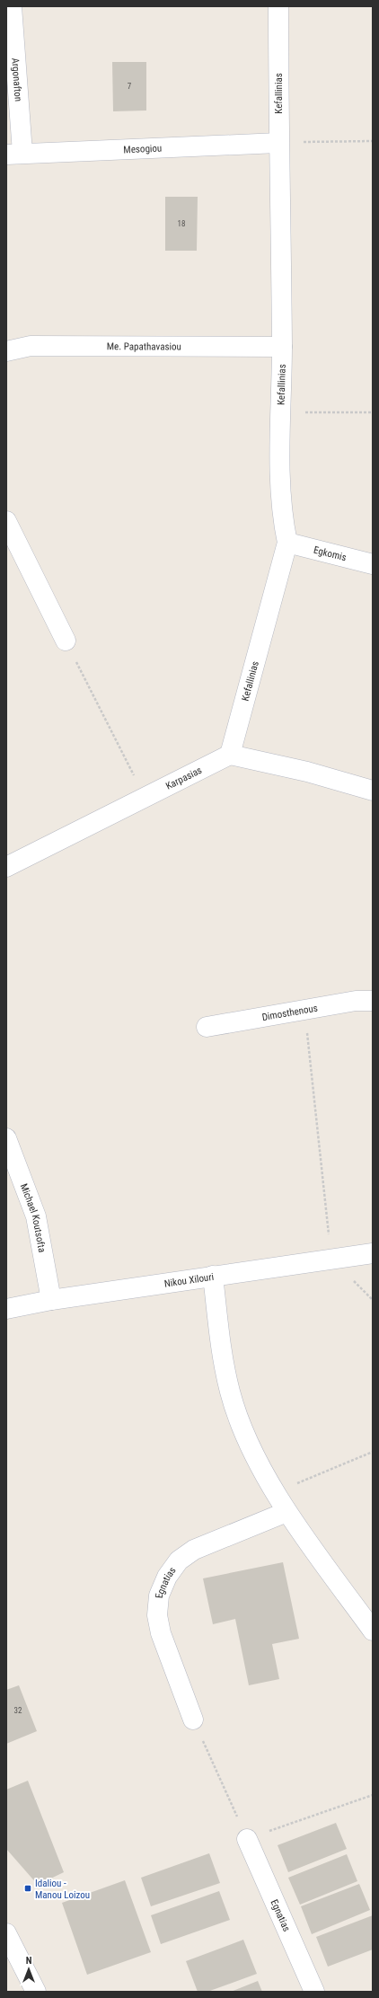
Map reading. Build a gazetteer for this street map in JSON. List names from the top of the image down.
{
  "streets": {
    "street": [
      "Argonafton",
      "Kefallinias",
      "Mesogiou",
      "Me. Papathavasiou",
      "Egkomis",
      "Karpasias",
      "Dimosthenous",
      "Michael Koutsofta",
      "Nikou Xilouri",
      "Egnatias"
    ]
  },
  "crossings": [
    ["Argonafton", "Mesogiou"],
    ["Kefallinias", "Mesogiou"],
    ["Kefallinias", "Me. Papathavasiou"],
    ["Kefallinias", "Egkomis"],
    ["Kefallinias", "Karpasias"],
    ["Michael Koutsofta", "Nikou Xilouri"]
  ],
  "places": {
    "transit": ["Idaliou - Manou Loizou"]
  },
  "house_numbers": ["7", "18", "32"],
  "north": "top"
}
